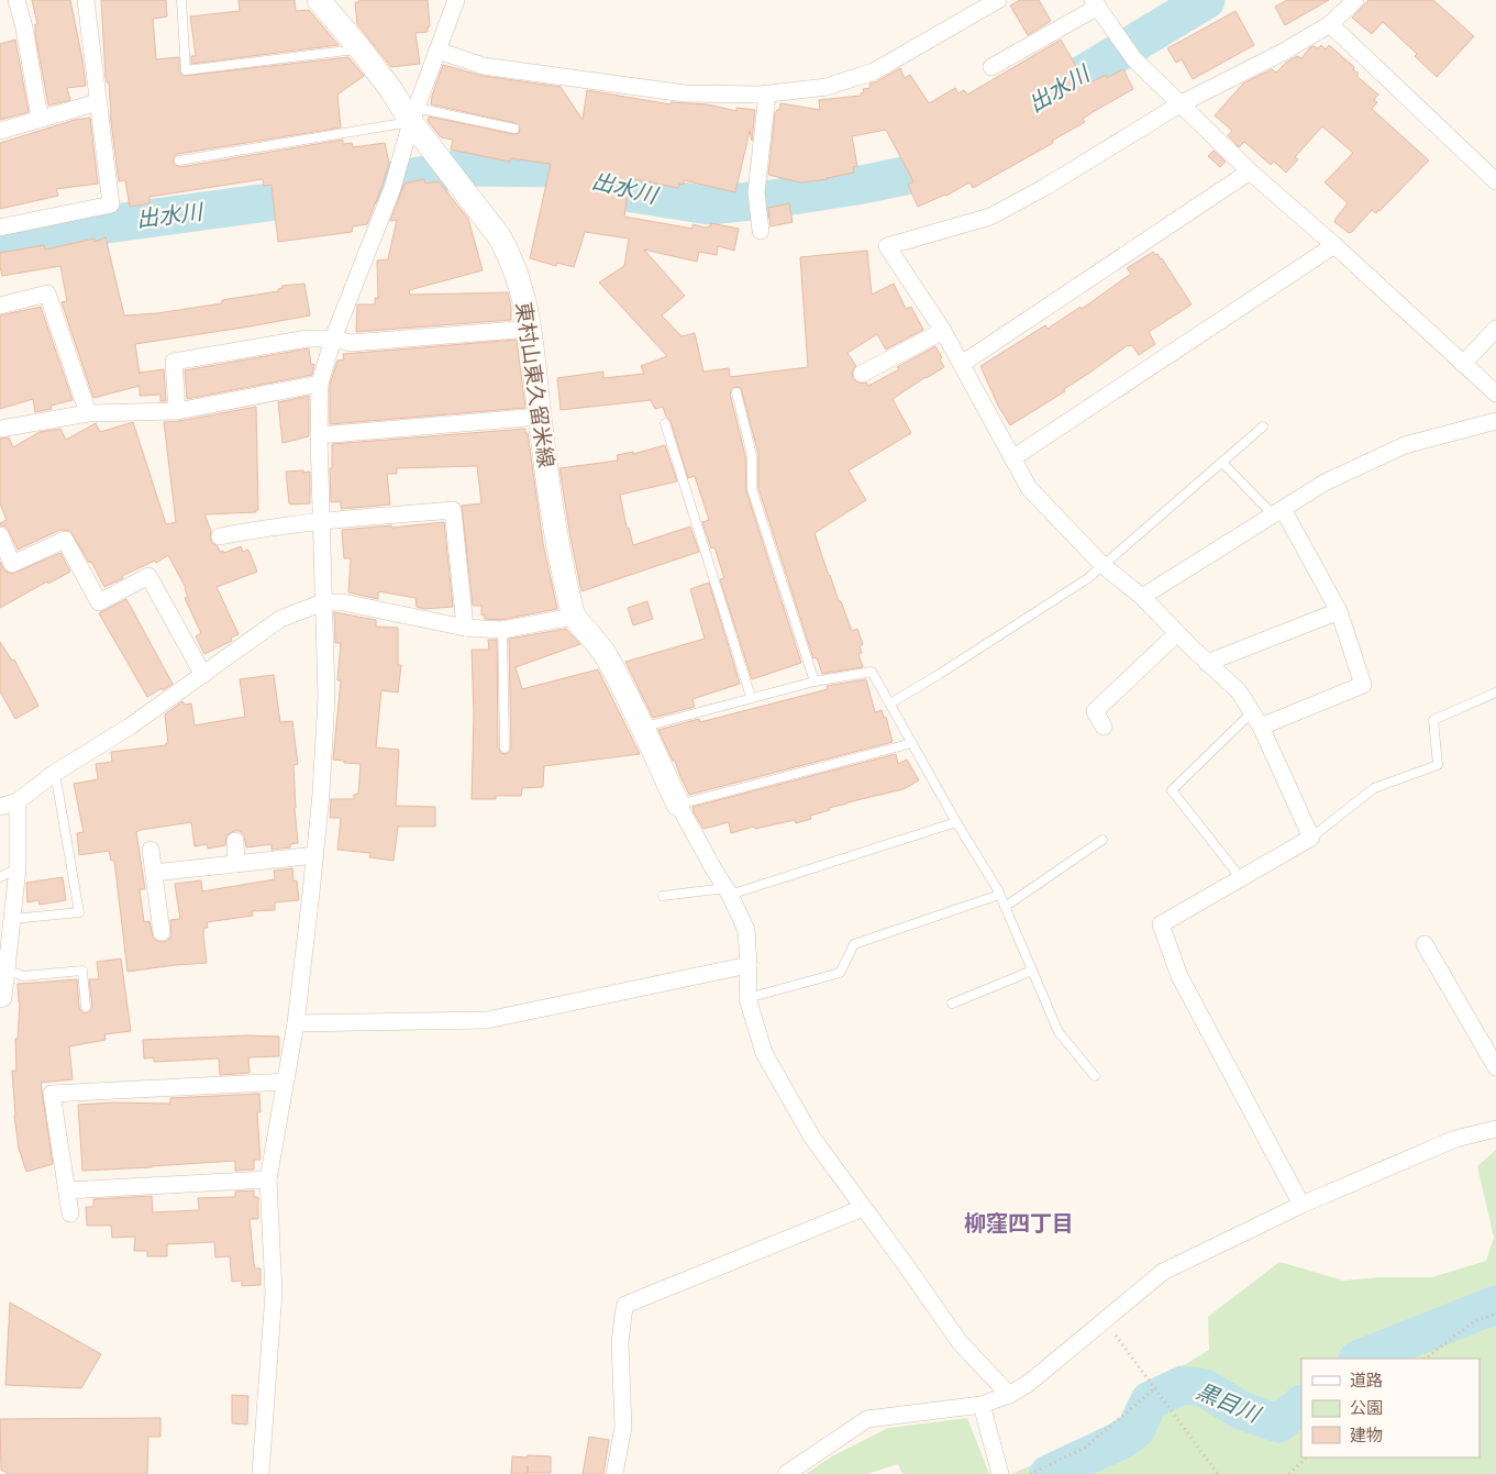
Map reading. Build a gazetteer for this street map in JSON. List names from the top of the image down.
{
  "streets": {
    "main road": ["東村山東久留米線"]
  },
  "districts": ["柳窪四丁目"],
  "water": ["出水川", "黒目川"],
  "legend": ["道路", "公園", "建物"]
}
